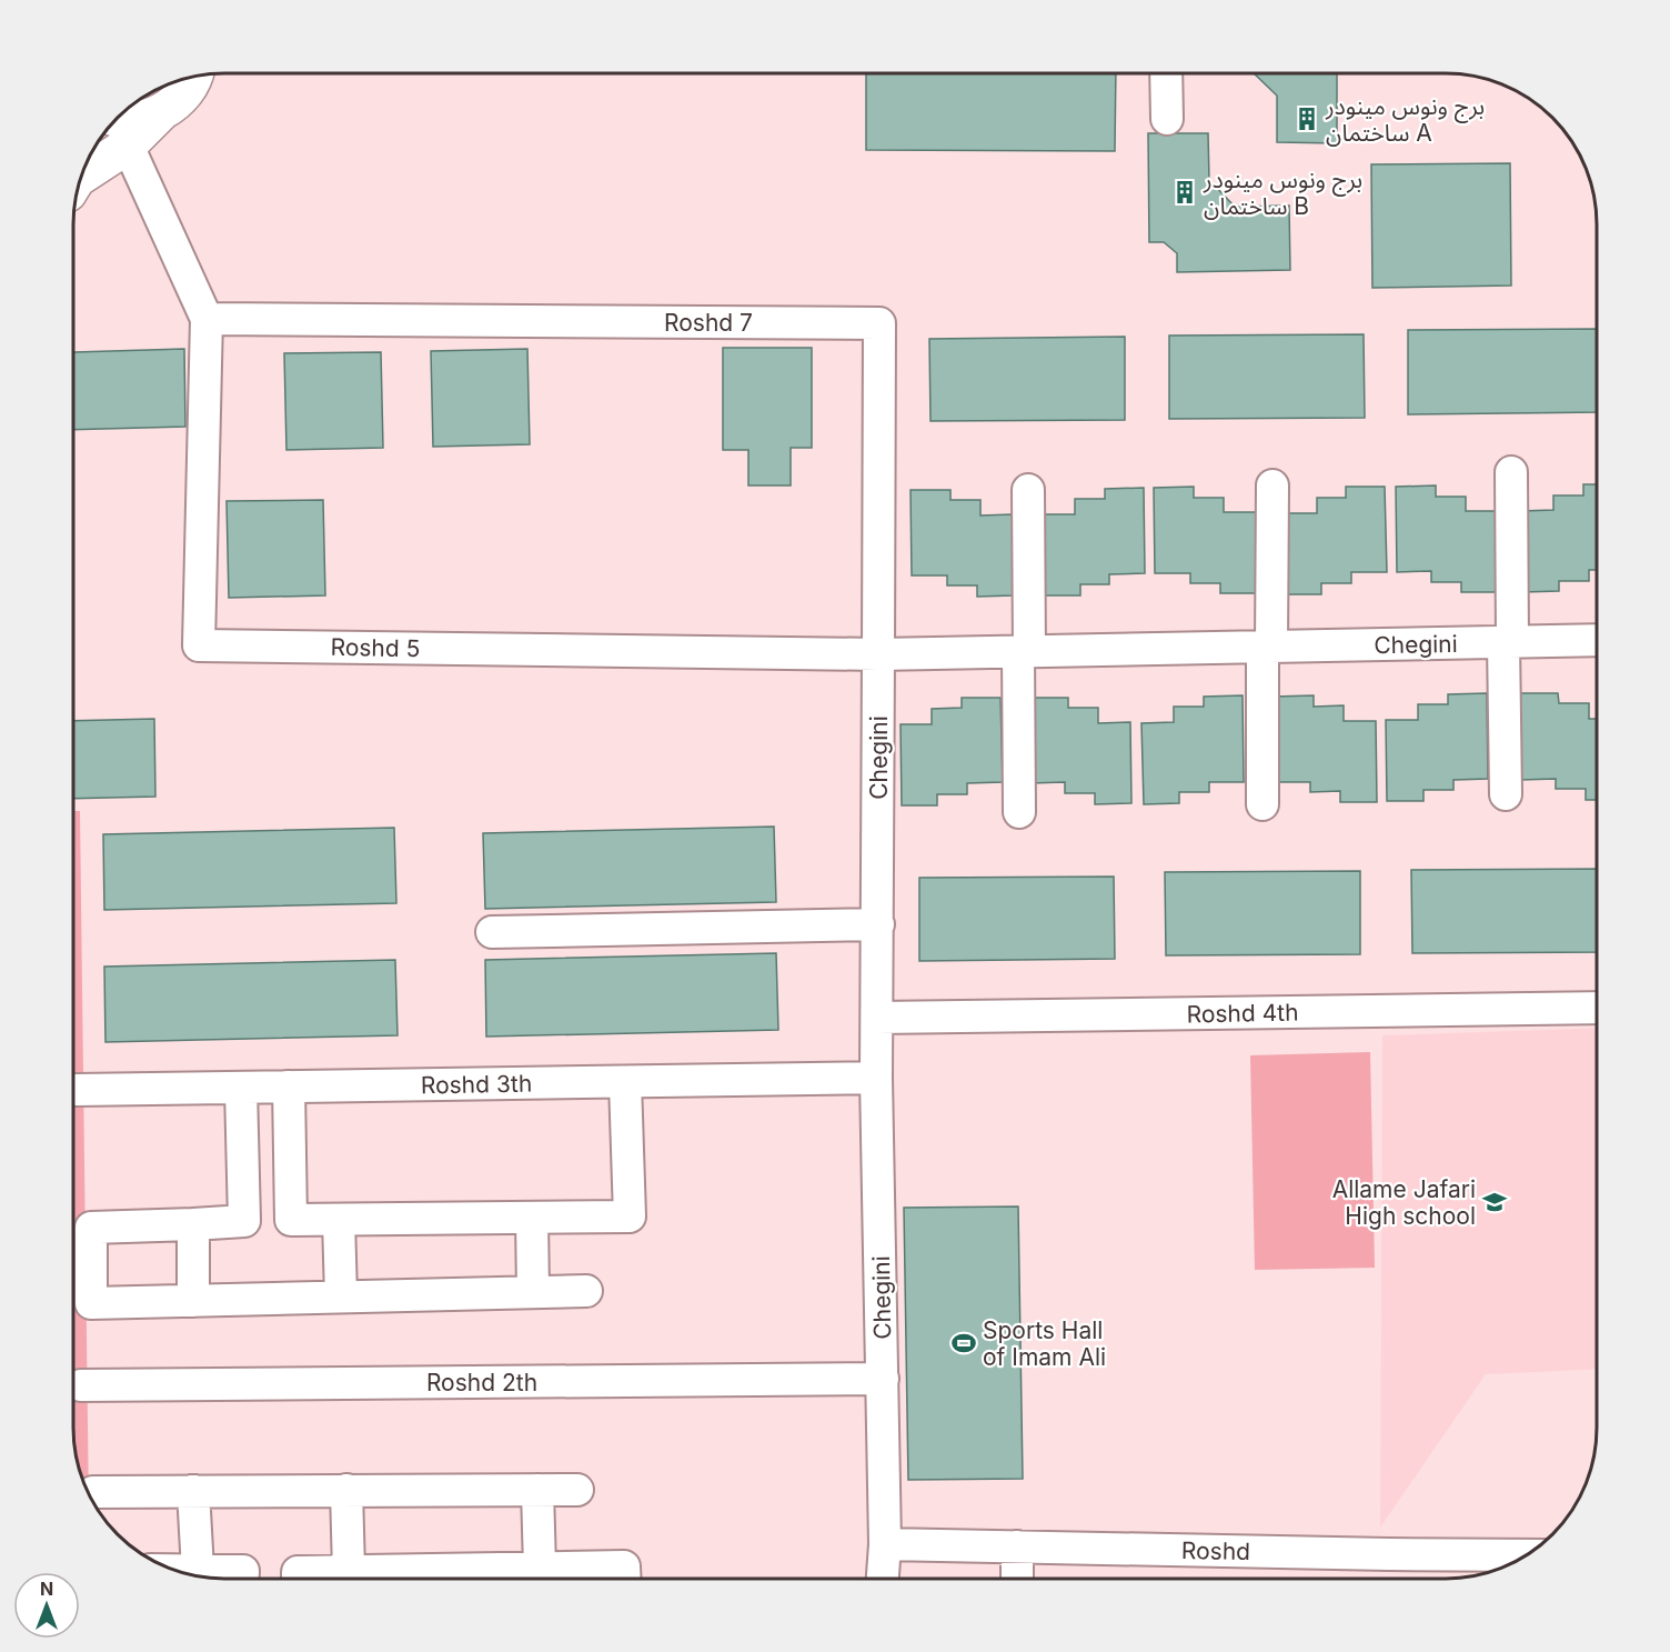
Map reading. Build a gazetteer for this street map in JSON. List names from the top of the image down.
{
  "streets": {
    "street": [
      "Roshd 7",
      "Chegini",
      "Roshd 5",
      "Roshd 4th",
      "Roshd 3th",
      "Roshd 2th",
      "Roshd"
    ]
  },
  "crossings": [
    ["Roshd 7", "Chegini"],
    ["Roshd 7", "Roshd 5"],
    ["Chegini", "Roshd 5"],
    ["Chegini", "Roshd 4th"],
    ["Chegini", "Roshd 3th"],
    ["Chegini", "Roshd 2th"],
    ["Chegini", "Roshd"]
  ],
  "places": {
    "building": ["برج ونوس مینودر ساختمان A", "برج ونوس مینودر ساختمان B"],
    "school or university": ["Allame Jafari High school"],
    "sports": ["Sports Hall of Imam Ali"]
  },
  "north": "top"
}
